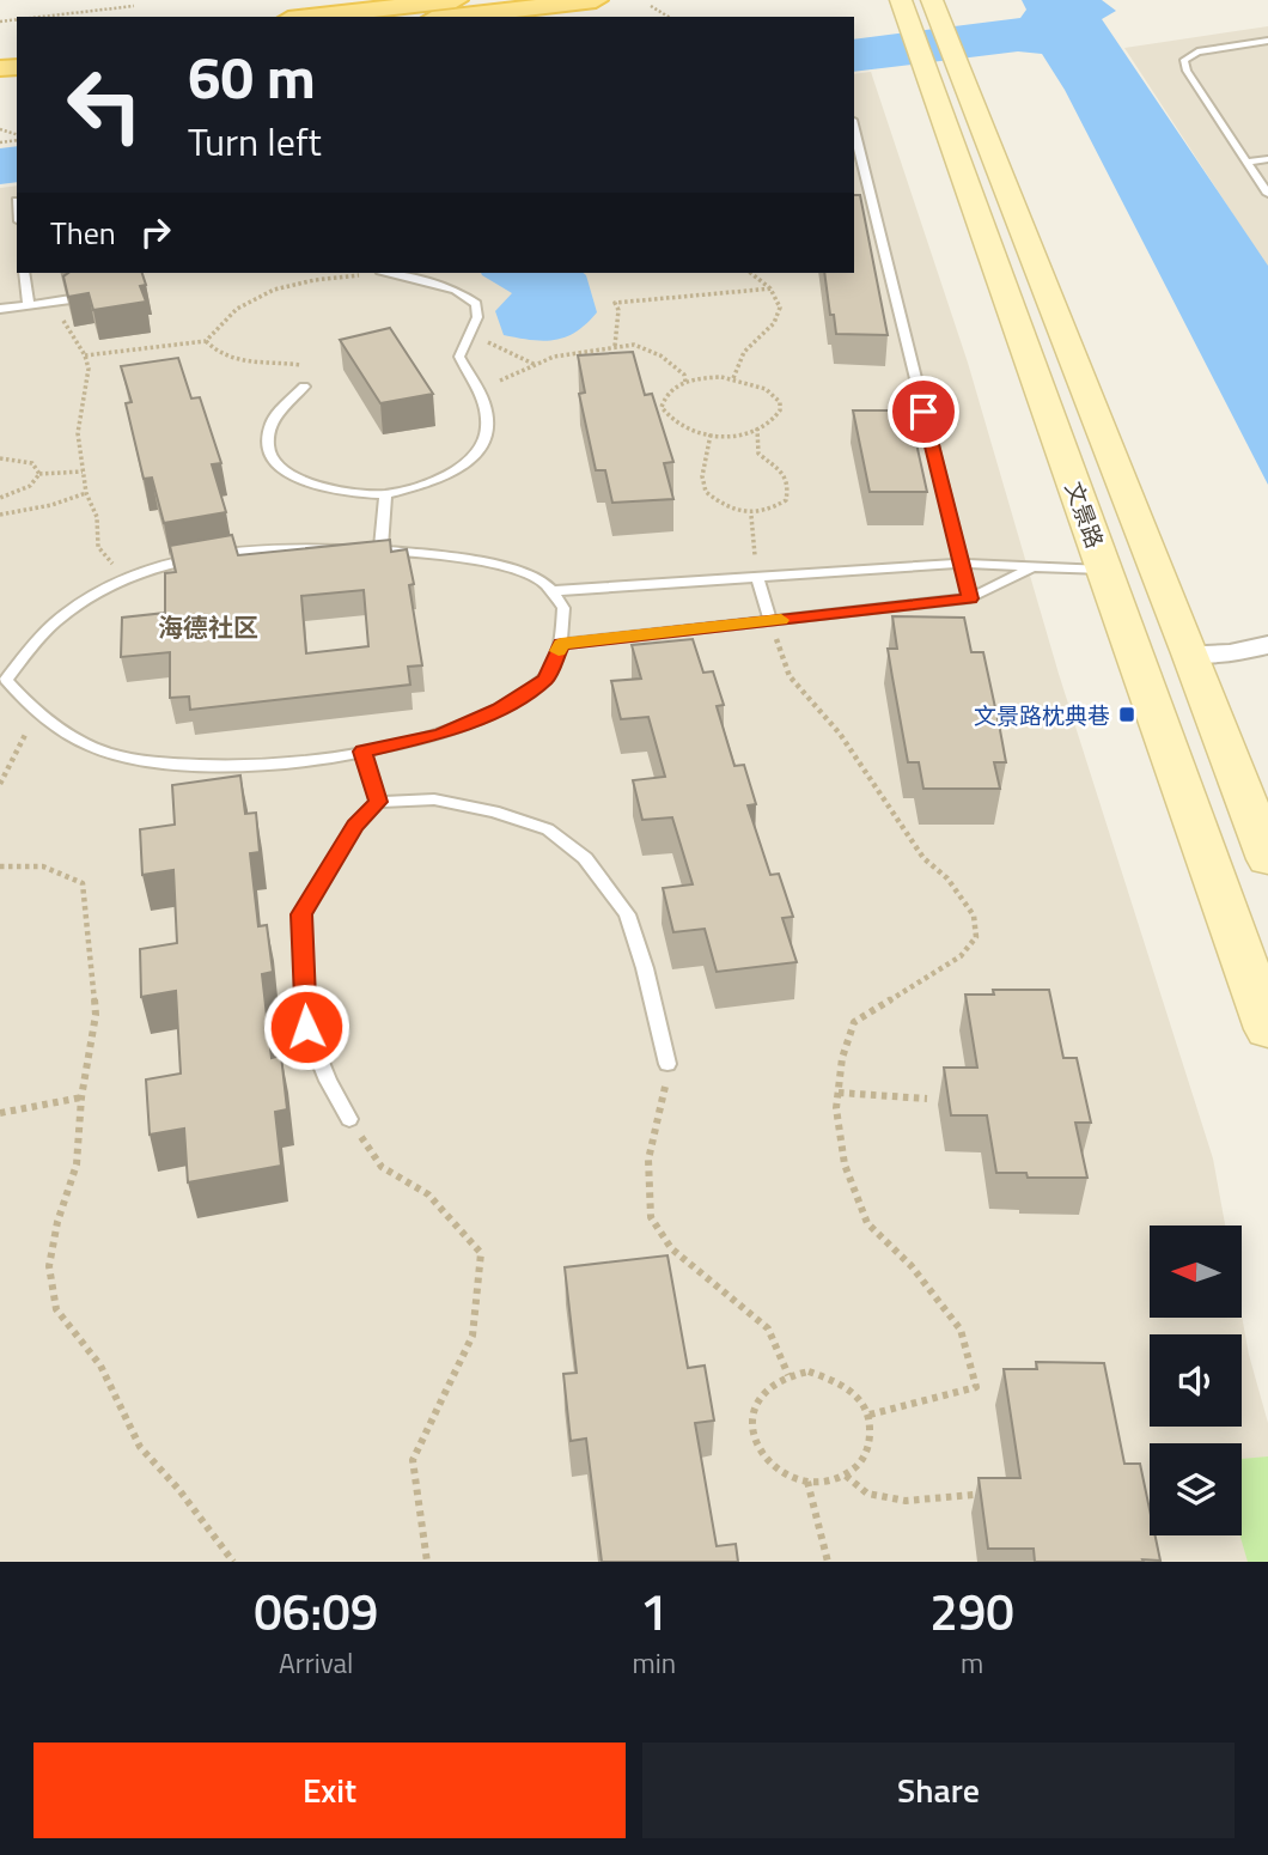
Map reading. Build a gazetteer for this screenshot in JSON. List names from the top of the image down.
{
  "streets": {
    "main road": ["文景路"]
  },
  "districts": ["海德社区"],
  "places": {
    "transit": ["文景路枕典巷"]
  },
  "north": "left",
  "page": {
    "turn": ["60 m", "Turn left"],
    "then": "Then",
    "eta": [
      "06:09",
      "Arrival",
      "1",
      "min",
      "290",
      "m"
    ],
    "buttons": ["Exit", "Share"]
  }
}
